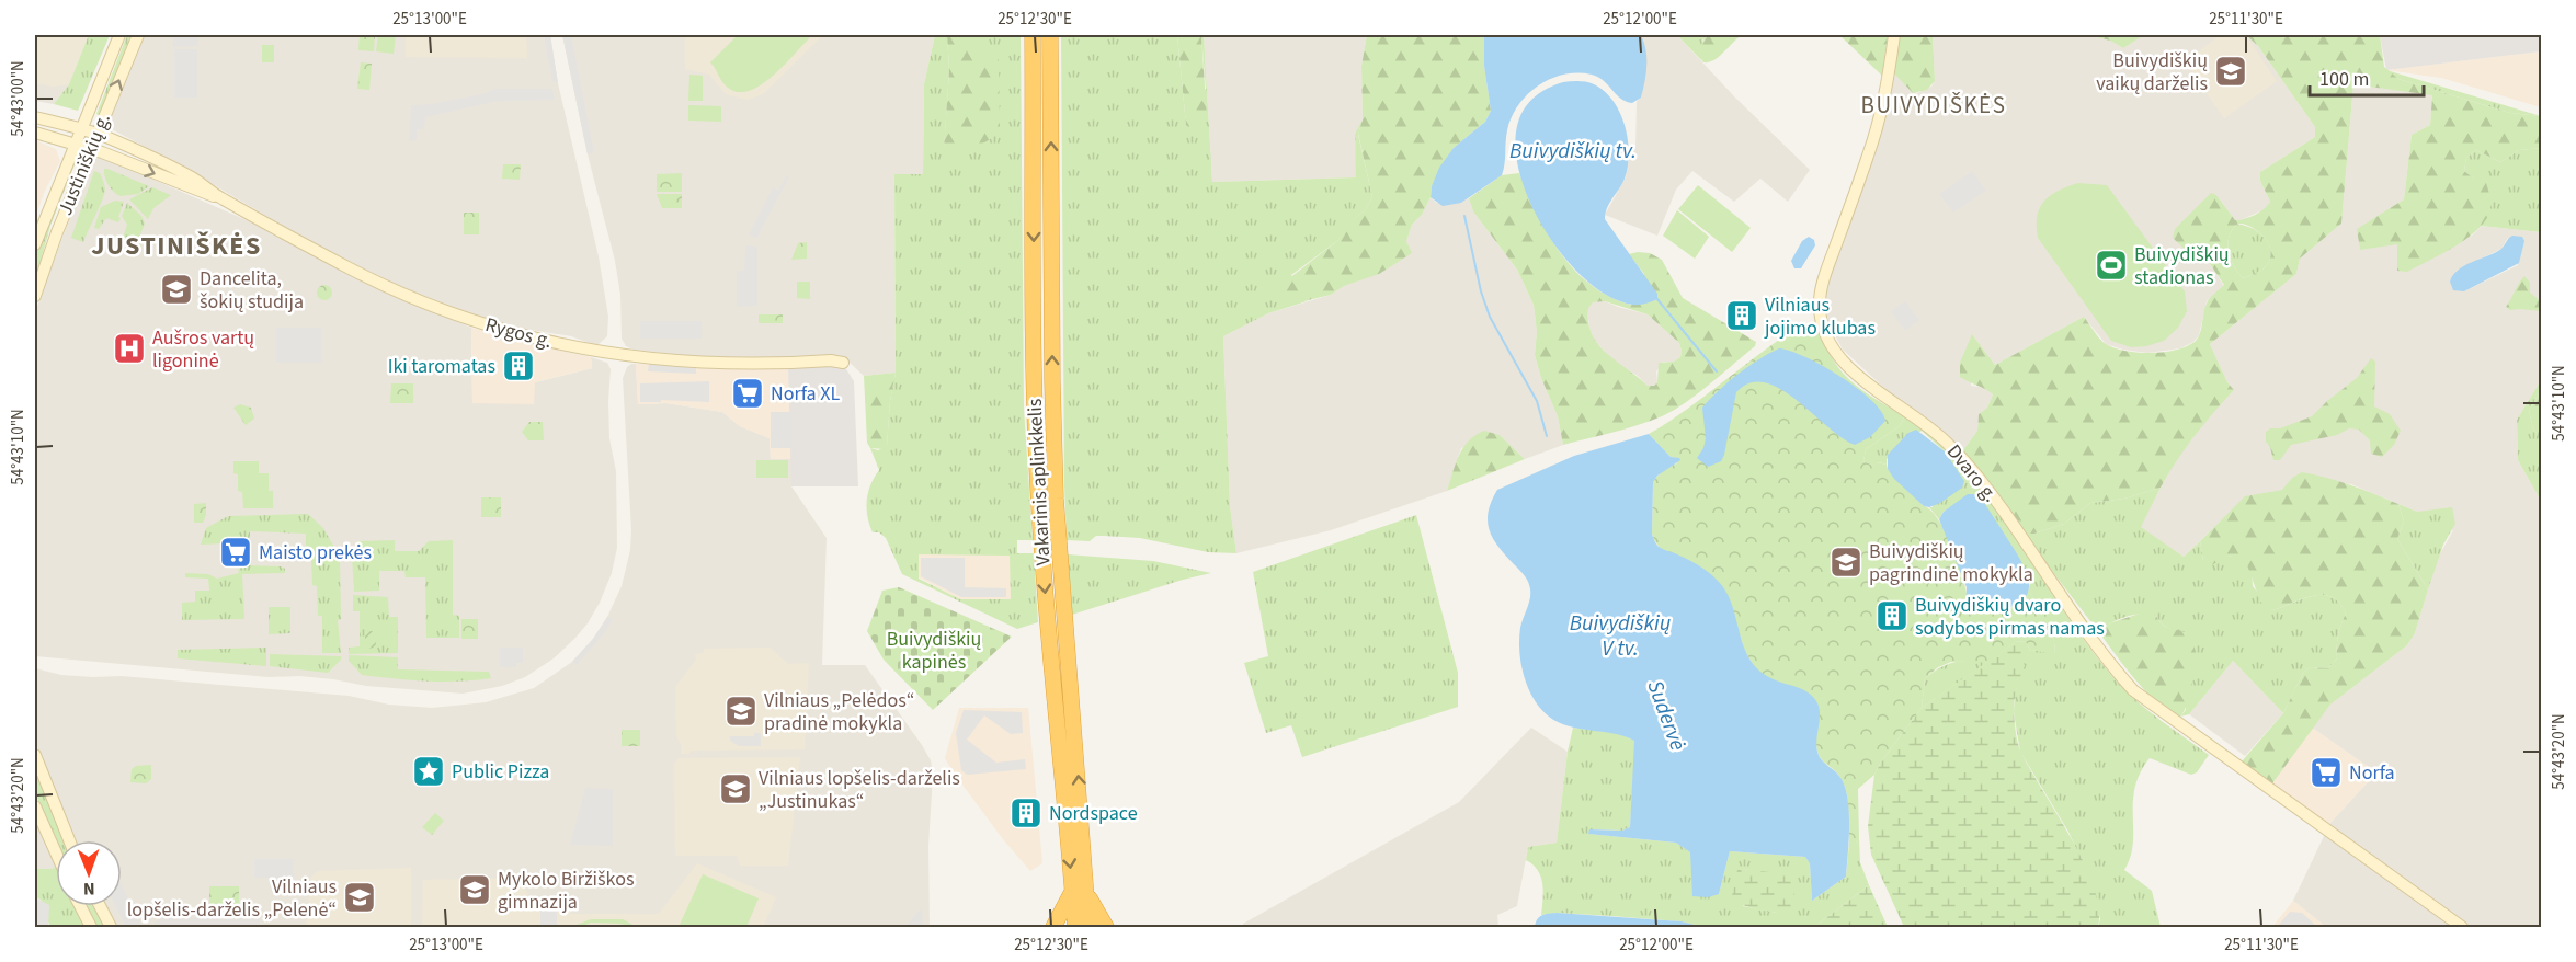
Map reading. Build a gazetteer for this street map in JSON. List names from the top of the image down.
{
  "streets": {
    "highway": ["Vakarinis aplinkkelis"],
    "main road": ["Justiniškių g.", "Rygos g.", "Dvaro g."]
  },
  "crossings": [
    ["Justiniškių g.", "Rygos g."]
  ],
  "districts": ["BUIVYDIŠKĖS", "JUSTINIŠKĖS"],
  "water": ["Buivydiškių tv.", "Buivydiškių V tv.", "Sudervė"],
  "parks": ["Buivydiškių kapinės"],
  "places": {
    "school or university": [
      "Buivydiškių vaikų darželis",
      "Dancelita, šokių studija",
      "Buivydiškių pagrindinė mokykla",
      "Vilniaus „Pelėdos“ pradinė mokykla",
      "Vilniaus lopšelis-darželis „Justinukas“",
      "Mykolo Biržiškos gimnazija",
      "Vilniaus lopšelis-darželis „Pelenė“"
    ],
    "sports": ["Buivydiškių stadionas"],
    "building": [
      "Vilniaus jojimo klubas",
      "Iki taromatas",
      "Buivydiškių dvaro sodybos pirmas namas",
      "Nordspace"
    ],
    "hospital": ["Aušros vartų ligoninė"],
    "supermarket": ["Norfa XL", "Maisto prekės", "Norfa"],
    "place": ["Public Pizza"]
  },
  "scale_bar": "100 m",
  "north": "bottom",
  "coordinates": [
    "25°13'00\"E",
    "25°12'30\"E",
    "25°12'00\"E",
    "25°11'30\"E",
    "54°43'00\"N",
    "54°43'10\"N",
    "54°43'20\"N"
  ]
}
